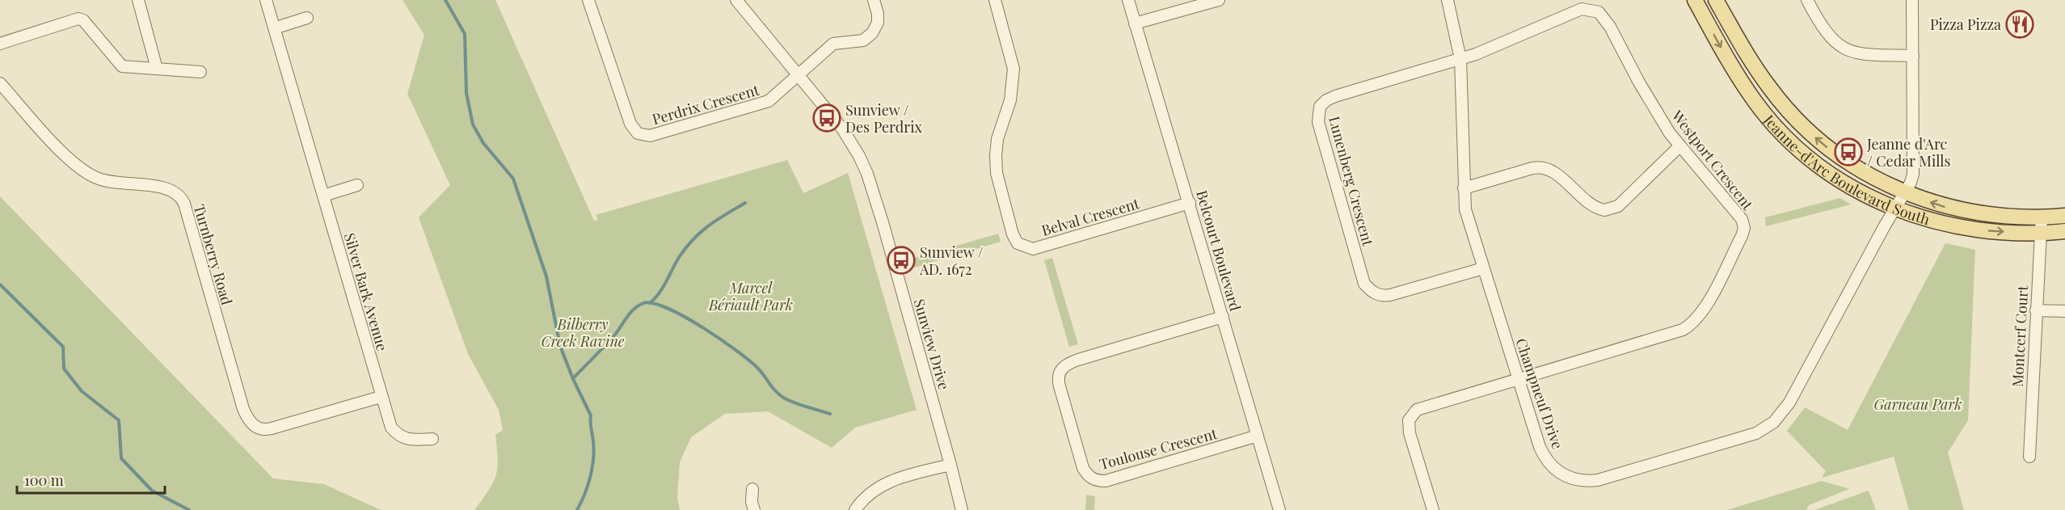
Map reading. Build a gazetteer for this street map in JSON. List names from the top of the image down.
{
  "streets": {
    "main road": ["Jeanne-d'Arc Boulevard South"],
    "street": [
      "Perdrix Crescent",
      "Westport Crescent",
      "Lunenberg Crescent",
      "Belval Crescent",
      "Belcourt Boulevard",
      "Turnberry Road",
      "Silver Bark Avenue",
      "Montcerf Court",
      "Sunview Drive",
      "Champneuf Drive",
      "Toulouse Crescent"
    ]
  },
  "crossings": [
    ["Perdrix Crescent", "Sunview Drive"],
    ["Westport Crescent", "Lunenberg Crescent"],
    ["Westport Crescent", "Champneuf Drive"],
    ["Jeanne-d'Arc Boulevard South", "Montcerf Court"],
    ["Jeanne-d'Arc Boulevard South", "Champneuf Drive"],
    ["Lunenberg Crescent", "Champneuf Drive"],
    ["Belval Crescent", "Belcourt Boulevard"],
    ["Belcourt Boulevard", "Toulouse Crescent"],
    ["Turnberry Road", "Silver Bark Avenue"]
  ],
  "parks": ["Marcel Bériault Park", "Bilberry Creek Ravine", "Garneau Park"],
  "places": {
    "restaurant": ["Pizza Pizza"],
    "bus stop": ["Sunview / Des Perdrix", "Jeanne d'Arc / Cedar Mills", "Sunview / AD. 1672"]
  },
  "scale_bar": "100 m"
}
